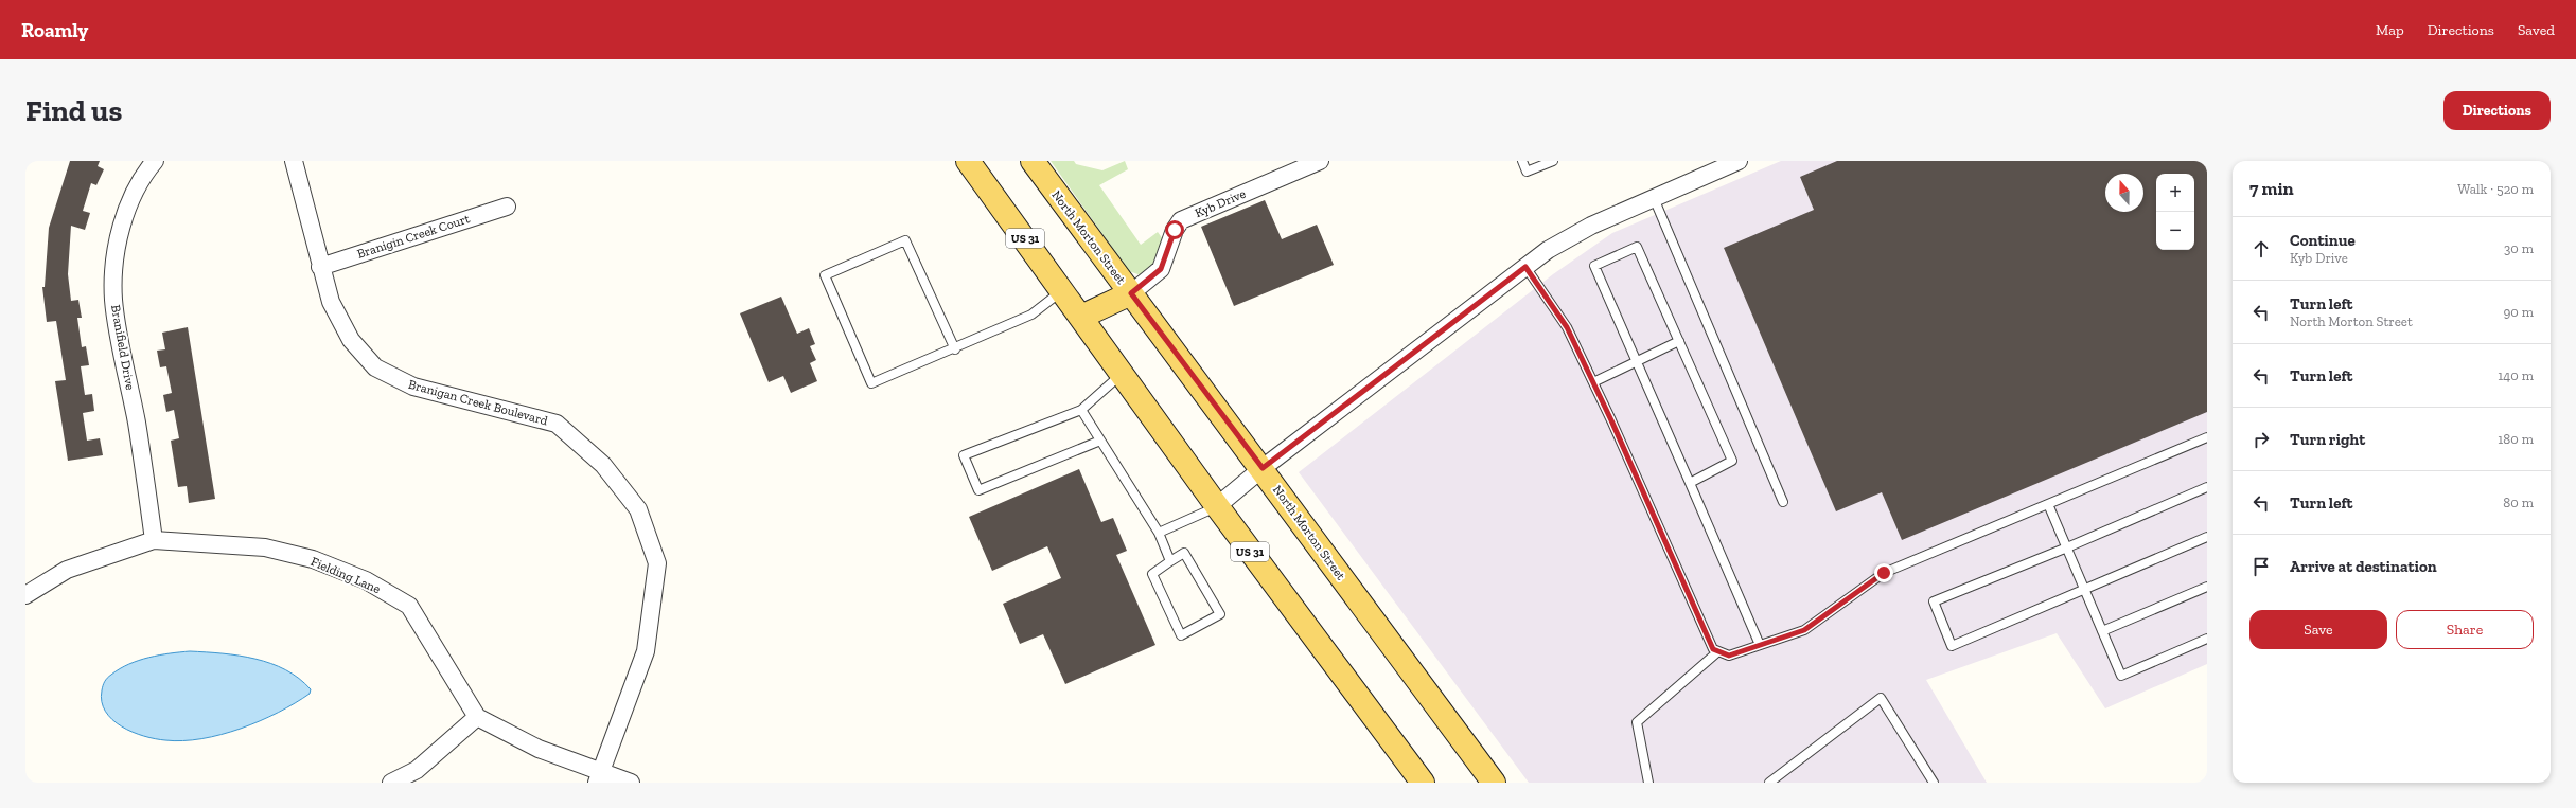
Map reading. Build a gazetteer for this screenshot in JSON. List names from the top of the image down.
{
  "streets": {
    "main road": ["North Morton Street", "US 31"],
    "street": [
      "Kyb Drive",
      "Branigin Creek Court",
      "Branifield Drive",
      "Branigan Creek Boulevard",
      "Fielding Lane"
    ]
  },
  "crossings": [
    ["Kyb Drive", "North Morton Street"],
    ["Branigin Creek Court", "Branigan Creek Boulevard"],
    ["Branifield Drive", "Fielding Lane"]
  ],
  "north": "top",
  "page": {
    "header": "Roamly",
    "nav": ["Map", "Directions", "Saved"],
    "buttons": [
      "Directions",
      ["Save", "Share"]
    ],
    "title": "Find us",
    "heading": ["7 min", "Walk · 520 m"],
    "map_buttons": ["+", "−"],
    "list": [
      ["Continue", "Kyb Drive", "30 m"],
      ["Turn left", "North Morton Street", "90 m"],
      ["Turn left", "140 m"],
      ["Turn right", "180 m"],
      ["Turn left", "80 m"],
      "Arrive at destination"
    ]
  }
}
